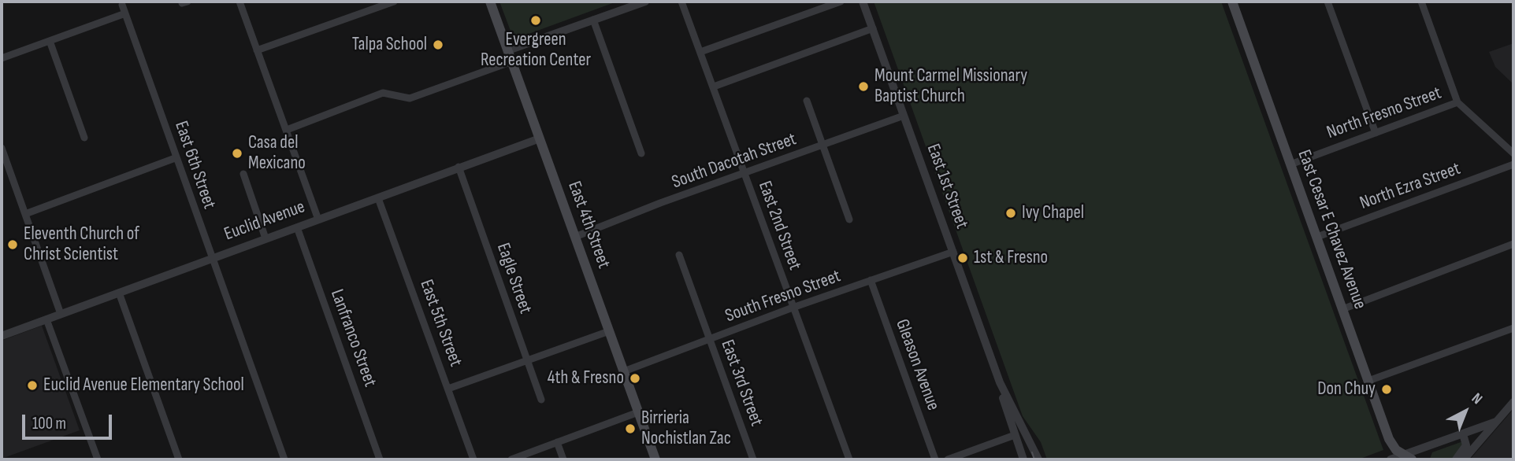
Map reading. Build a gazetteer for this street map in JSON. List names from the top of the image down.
{
  "streets": {
    "main road": ["East 4th Street", "East Cesar E Chavez Avenue"],
    "street": [
      "North Fresno Street",
      "South Dacotah Street",
      "East 6th Street",
      "East 1st Street",
      "North Ezra Street",
      "Euclid Avenue",
      "East 2nd Street",
      "Eagle Street",
      "South Fresno Street",
      "East 5th Street",
      "Lanfranco Street",
      "Gleason Avenue",
      "East 3rd Street"
    ]
  },
  "crossings": [
    ["North Fresno Street", "East Cesar E Chavez Avenue"],
    ["South Dacotah Street", "East 1st Street"],
    ["South Dacotah Street", "East 4th Street"],
    ["South Dacotah Street", "East 2nd Street"],
    ["East 6th Street", "Euclid Avenue"],
    ["East 1st Street", "South Fresno Street"],
    ["North Ezra Street", "East Cesar E Chavez Avenue"],
    ["Euclid Avenue", "East 4th Street"],
    ["Euclid Avenue", "Eagle Street"],
    ["Euclid Avenue", "East 5th Street"],
    ["Euclid Avenue", "Lanfranco Street"],
    ["East 4th Street", "South Fresno Street"],
    ["East 2nd Street", "South Fresno Street"],
    ["South Fresno Street", "Gleason Avenue"],
    ["South Fresno Street", "East 3rd Street"]
  ],
  "places": [
    "Evergreen Recreation Center",
    "Talpa School",
    "Mount Carmel Missionary Baptist Church",
    "Casa del Mexicano",
    "Ivy Chapel",
    "Eleventh Church of Christ Scientist",
    "1st & Fresno",
    "4th & Fresno",
    "Euclid Avenue Elementary School",
    "Don Chuy",
    "Birrieria Nochistlan Zac"
  ],
  "scale_bar": "100 m",
  "north": "top right"
}
